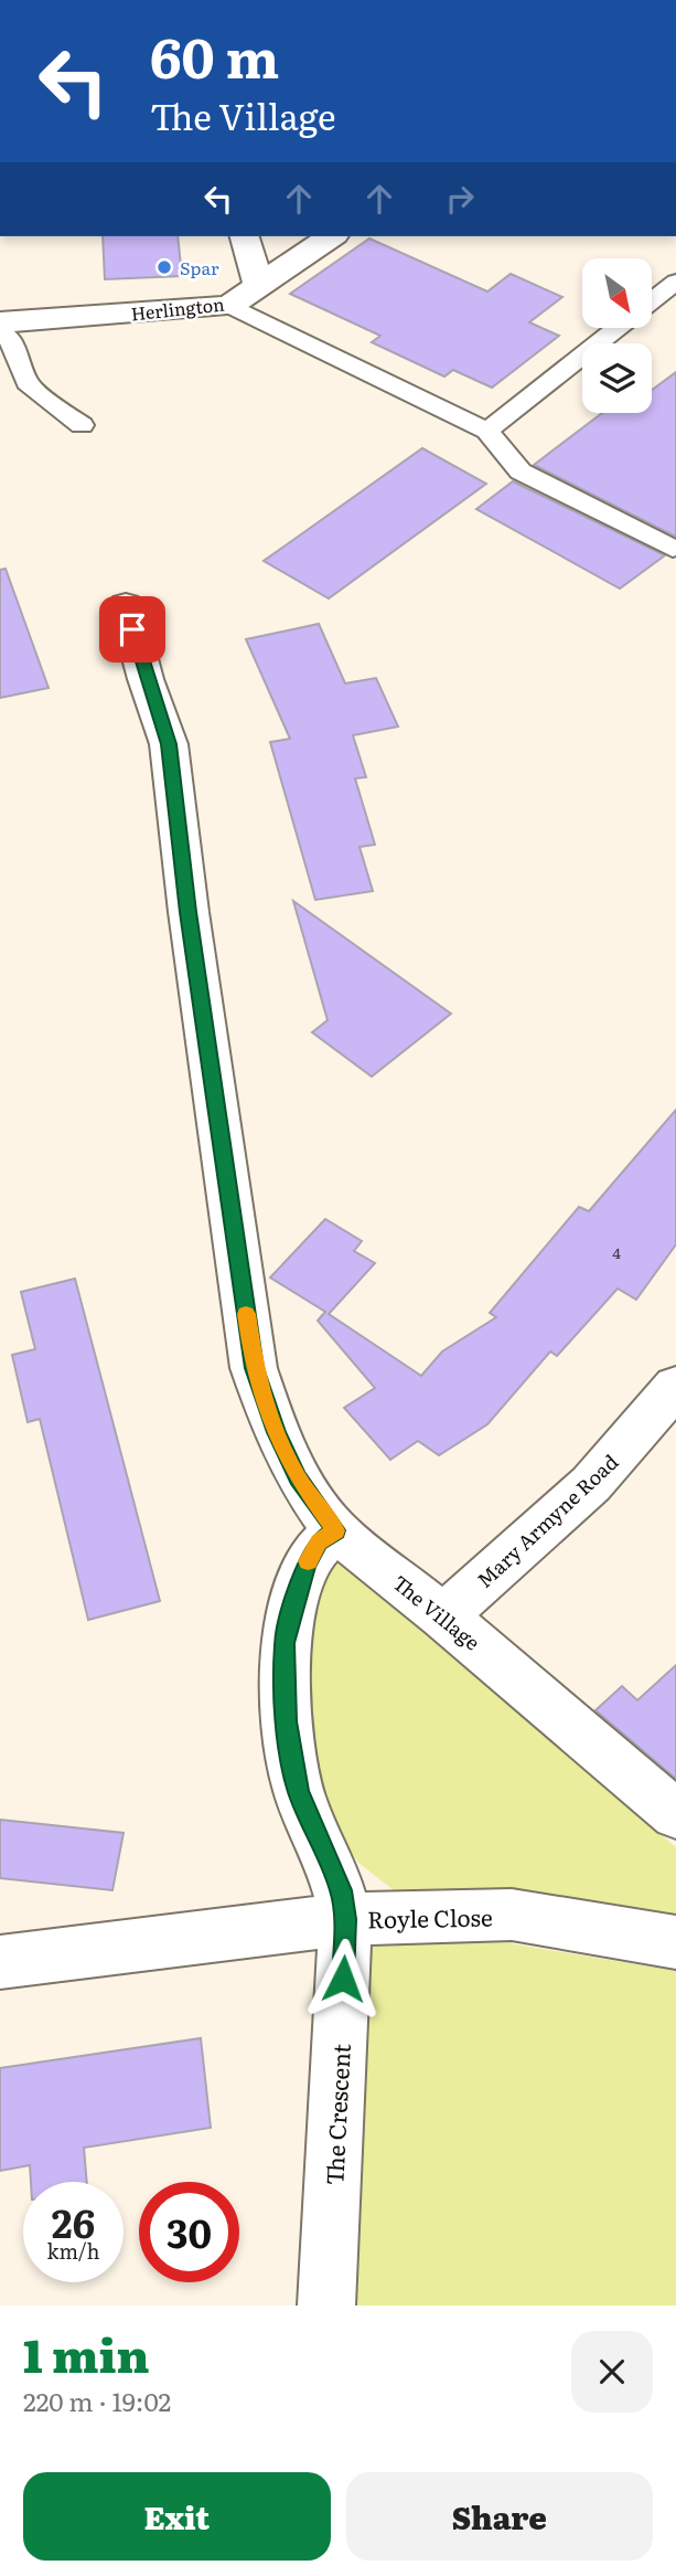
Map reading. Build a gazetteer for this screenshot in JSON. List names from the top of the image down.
{
  "streets": {
    "street": [
      "Herlington",
      "Mary Armyne Road",
      "The Village",
      "Royle Close",
      "The Crescent"
    ]
  },
  "crossings": [
    ["Mary Armyne Road", "The Village"],
    ["The Village", "The Crescent"],
    ["Royle Close", "The Crescent"]
  ],
  "places": ["Spar"],
  "house_numbers": ["4"],
  "north": "bottom right",
  "page": {
    "turn": ["60 m", "The Village"],
    "speed": "26 km/h",
    "limit": "30",
    "heading": ["1 min", "220 m · 19:02"],
    "buttons": ["Exit", "Share"]
  }
}
